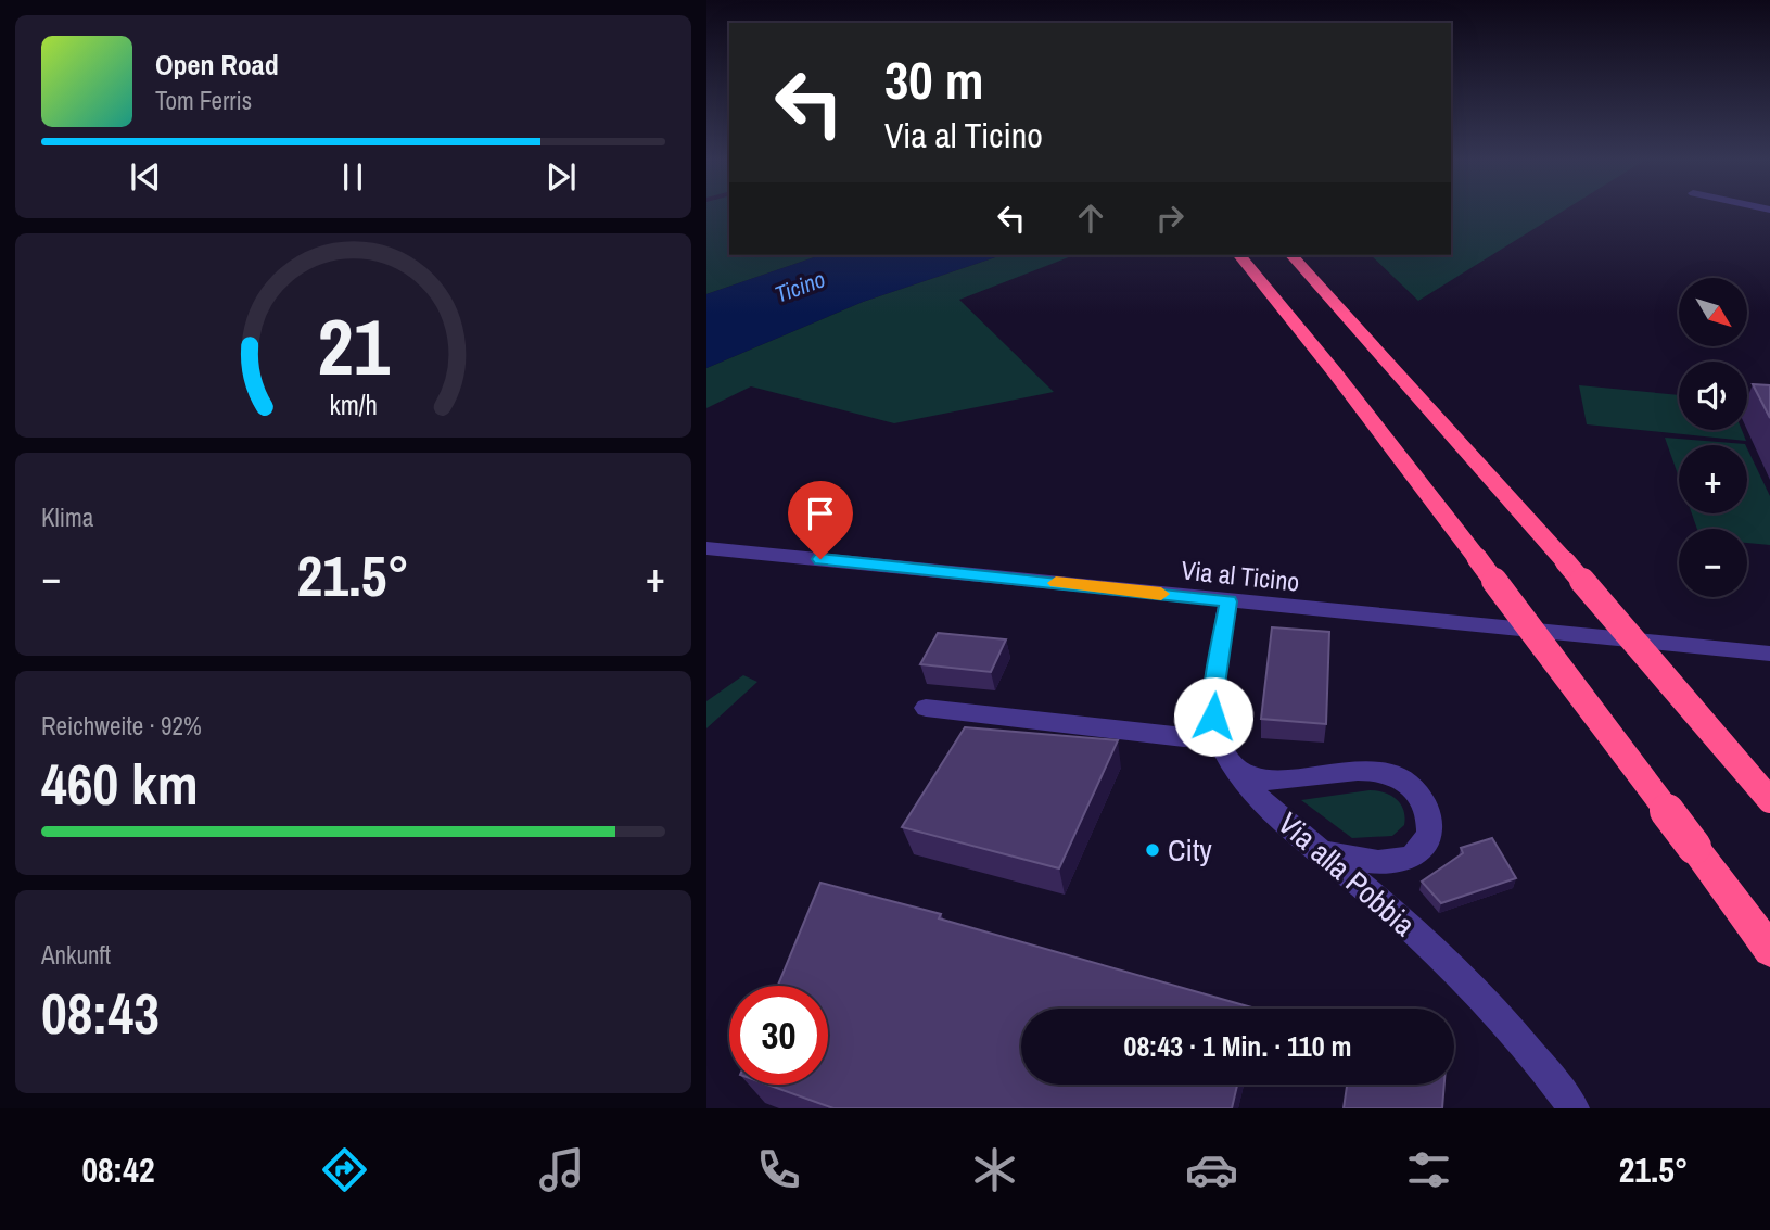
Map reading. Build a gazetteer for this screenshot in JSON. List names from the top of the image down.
{
  "streets": {
    "street": ["Via al Ticino", "Via alla Pobbia"]
  },
  "crossings": [
    ["Via al Ticino", "Via alla Pobbia"]
  ],
  "water": ["Ticino"],
  "places": ["City"],
  "north": "bottom right",
  "page": {
    "turn": ["30 m", "Via al Ticino"],
    "song": ["Open Road", "Tom Ferris"],
    "map_buttons": ["+", "−"],
    "tile": [
      "Klima",
      ["Reichweite · 92%", "460 km"],
      ["Ankunft", "08:43"]
    ],
    "heat": ["−", "21.5°", "+"],
    "limit": "30",
    "trip": "08:43 · 1 Min. · 110 m",
    "tabs": ["08:42", "21.5°"],
    "gauge": ["21", "km/h"]
  }
}
